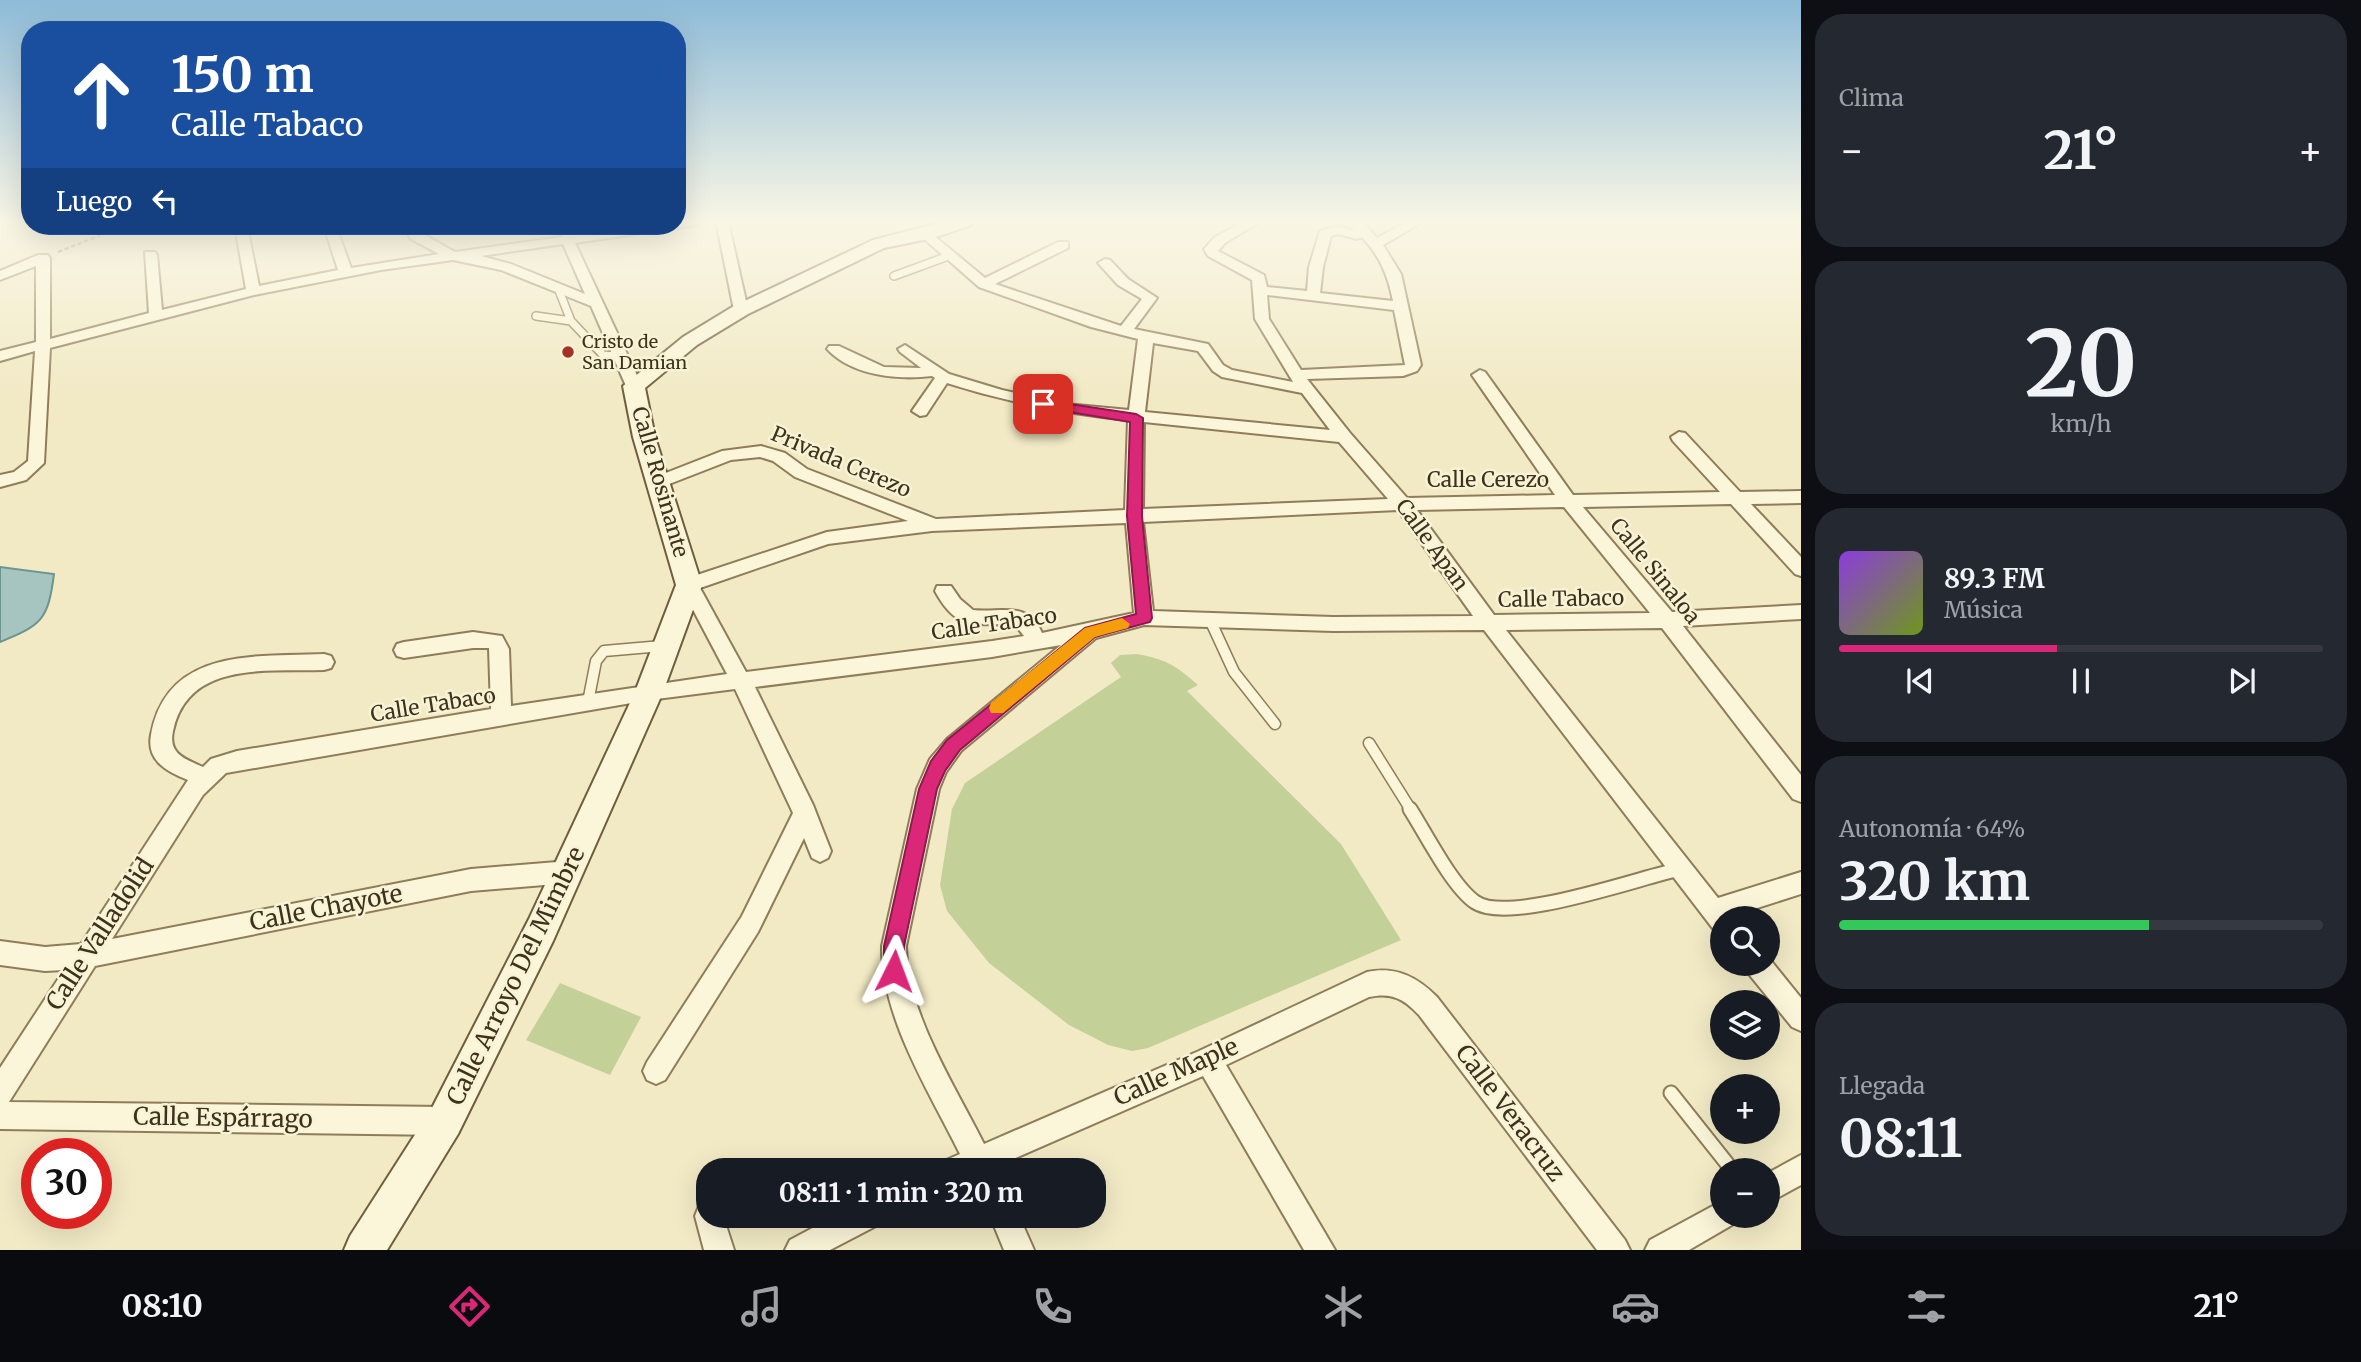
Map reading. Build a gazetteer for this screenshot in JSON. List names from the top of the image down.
{
  "streets": {
    "street": [
      "Privada Cerezo",
      "Calle Cerezo",
      "Calle Rosinante",
      "Calle Apan",
      "Calle Sinaloa",
      "Calle Tabaco",
      "Calle Chayote",
      "Calle Valladolid",
      "Calle Arroyo Del Mimbre",
      "Calle Maple",
      "Calle Veracruz",
      "Calle Espárrago"
    ]
  },
  "crossings": [
    ["Privada Cerezo", "Calle Cerezo"],
    ["Privada Cerezo", "Calle Rosinante"],
    ["Calle Cerezo", "Calle Apan"],
    ["Calle Cerezo", "Calle Sinaloa"],
    ["Calle Rosinante", "Calle Tabaco"],
    ["Calle Rosinante", "Calle Arroyo Del Mimbre"],
    ["Calle Apan", "Calle Tabaco"],
    ["Calle Sinaloa", "Calle Tabaco"],
    ["Calle Tabaco", "Calle Valladolid"],
    ["Calle Tabaco", "Calle Arroyo Del Mimbre"],
    ["Calle Chayote", "Calle Valladolid"],
    ["Calle Chayote", "Calle Arroyo Del Mimbre"],
    ["Calle Arroyo Del Mimbre", "Calle Espárrago"],
    ["Calle Maple", "Calle Veracruz"]
  ],
  "places": ["Cristo de San Damian"],
  "page": {
    "tile": [
      "Clima",
      ["20", "km/h"],
      ["Autonomía · 64%", "320 km"],
      ["Llegada", "08:11"]
    ],
    "turn": ["150 m", "Calle Tabaco"],
    "heat": ["−", "21°", "+"],
    "then": "Luego",
    "song": ["89.3 FM", "Música"],
    "map_buttons": ["+", "−"],
    "limit": "30",
    "trip": "08:11 · 1 min · 320 m",
    "tabs": ["08:10", "21°"]
  }
}
